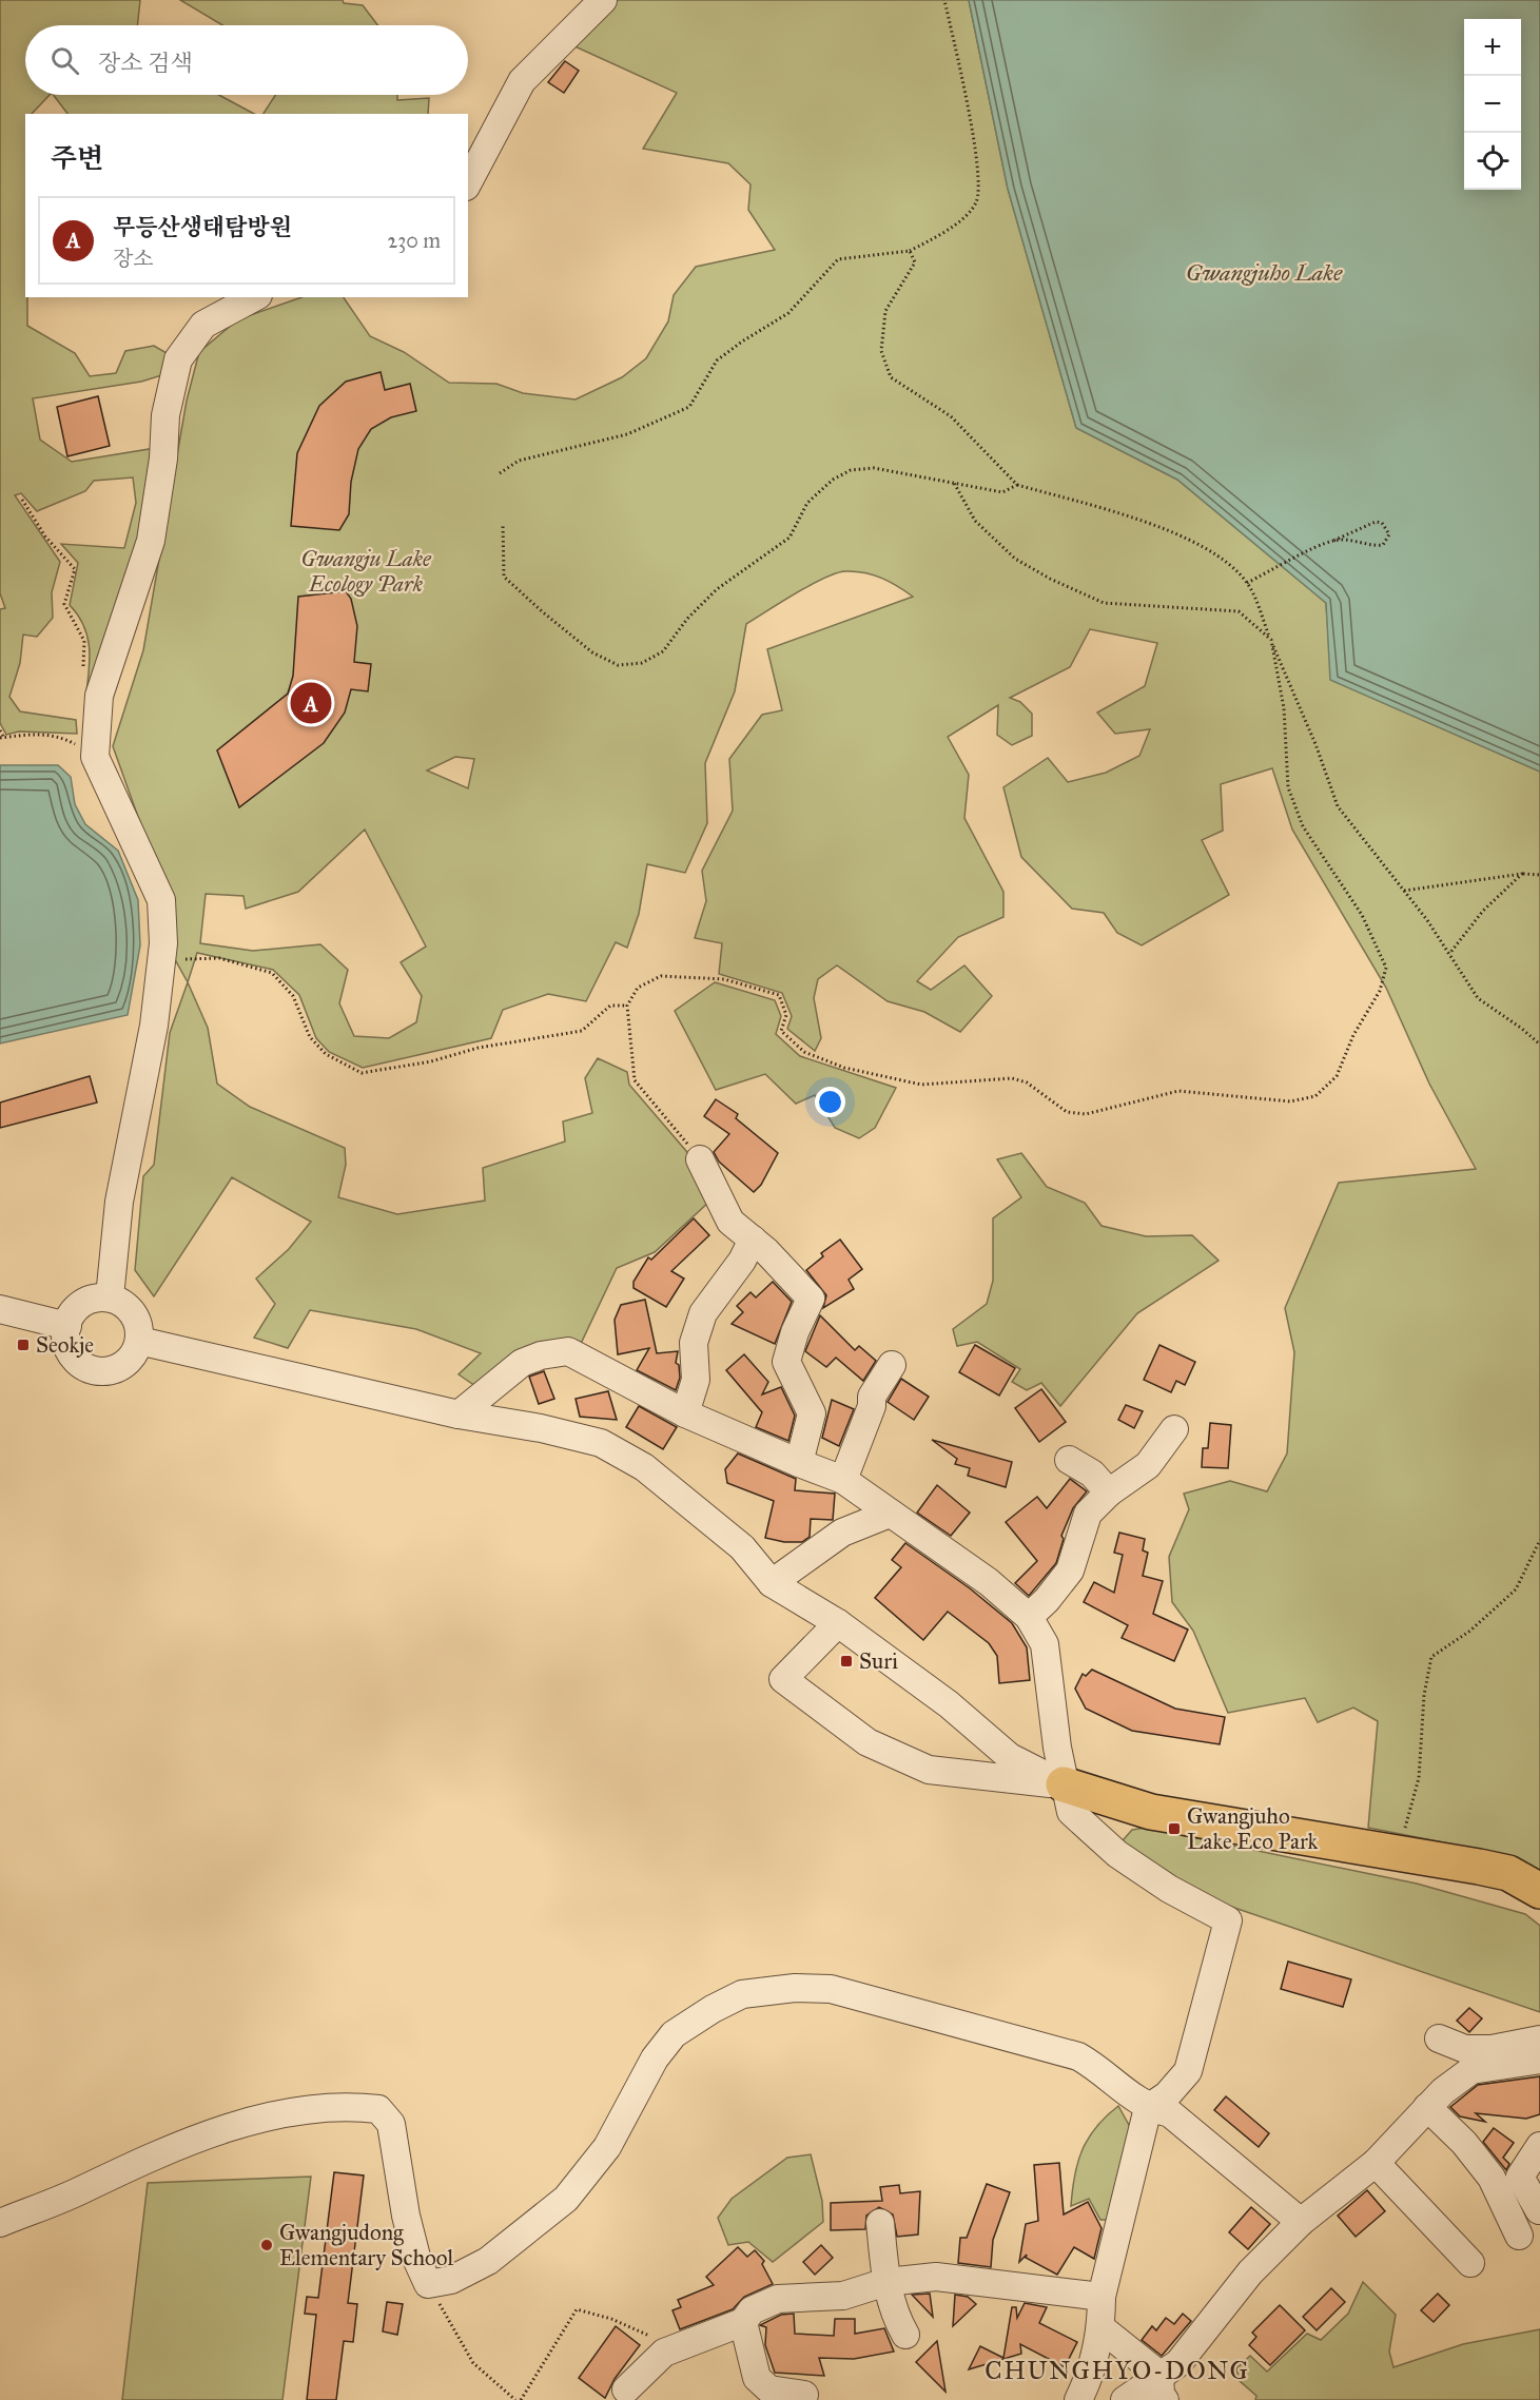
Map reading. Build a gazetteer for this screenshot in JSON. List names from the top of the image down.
{
  "districts": ["CHUNGHYO-DONG"],
  "water": ["Gwangjuho Lake"],
  "parks": ["Gwangju Lake Ecology Park"],
  "places": {
    "transit": ["Seokje", "Suri", "Gwangjuho Lake Eco Park"],
    "other": ["Gwangjudong Elementary School"]
  },
  "page": {
    "map_buttons": ["+", "−"],
    "search": "장소 검색",
    "heading": "주변",
    "list": [
      {
        "mark": "A",
        "name": "무등산생태탐방원",
        "note": "장소",
        "value": "230 m"
      }
    ],
    "pins": "A"
  }
}
